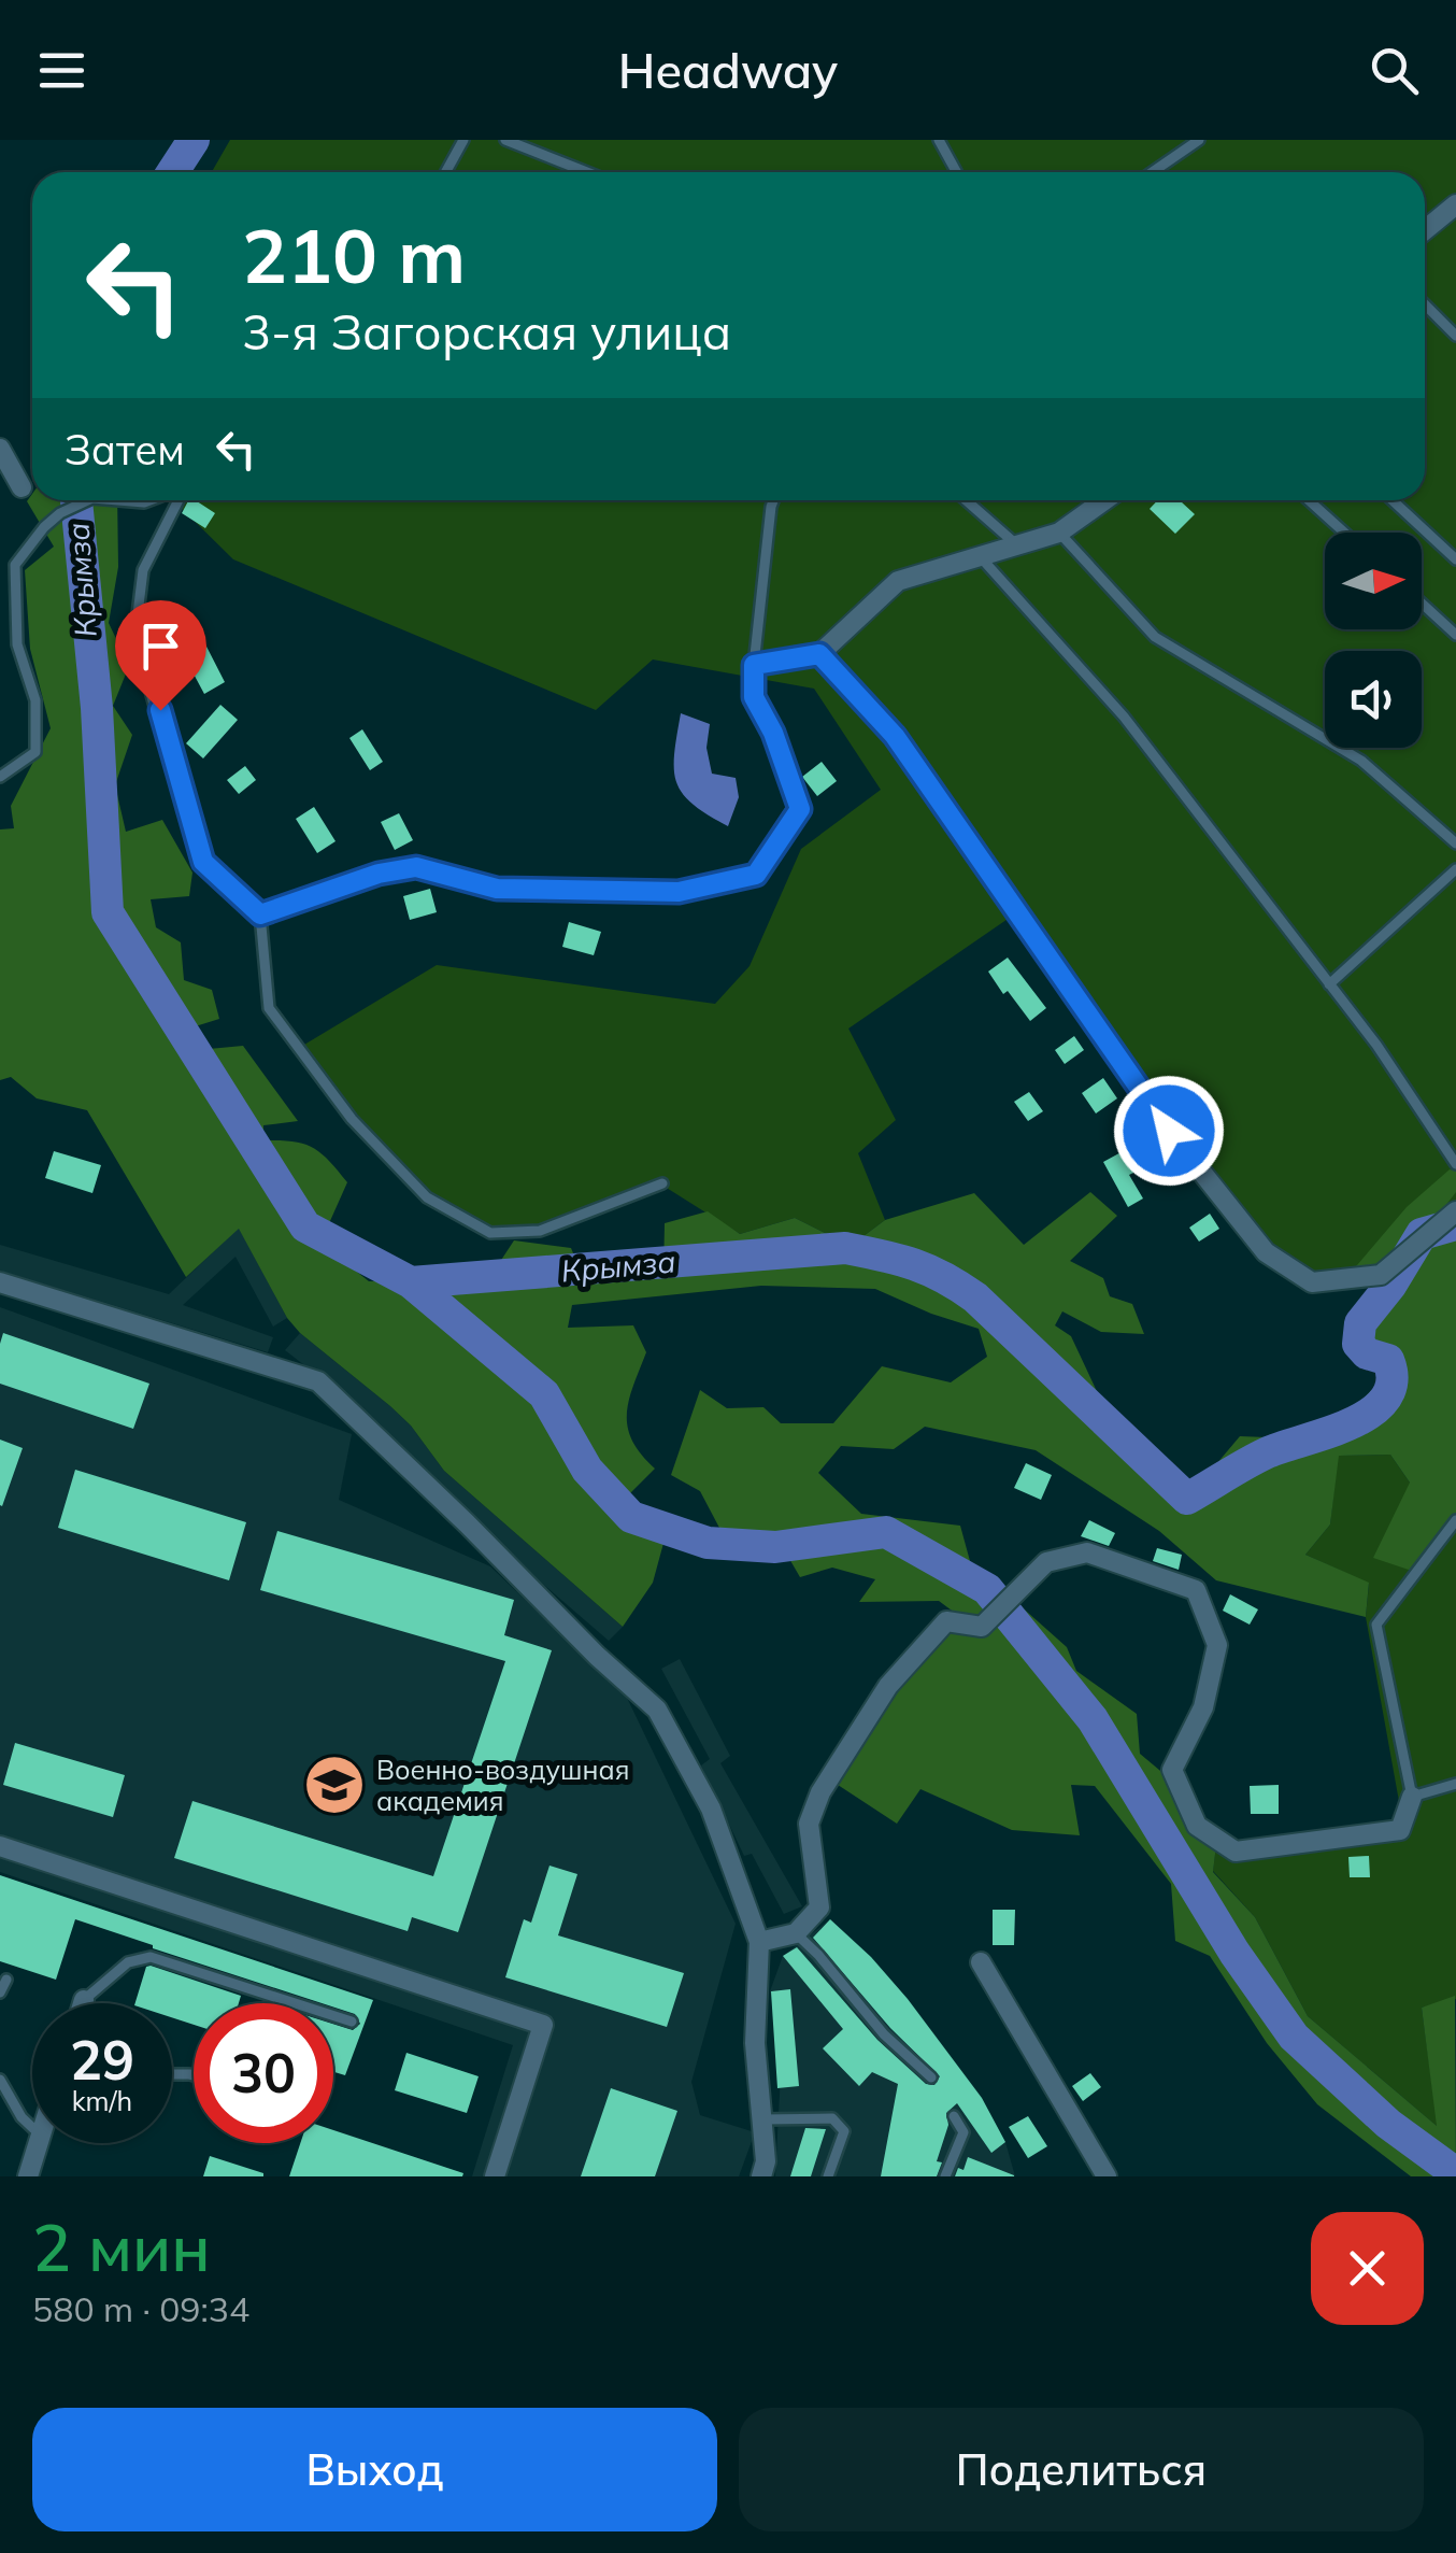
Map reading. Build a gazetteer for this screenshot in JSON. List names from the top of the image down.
{
  "water": ["Крымза"],
  "places": {
    "school or university": ["Военно-воздушная академия"]
  },
  "north": "right",
  "page": {
    "header": "Headway",
    "turn": ["210 m", "3-я Загорская улица"],
    "then": "Затем",
    "speed": "29 km/h",
    "limit": "30",
    "heading": ["2 мин", "580 m · 09:34"],
    "buttons": ["Выход", "Поделиться"]
  }
}
